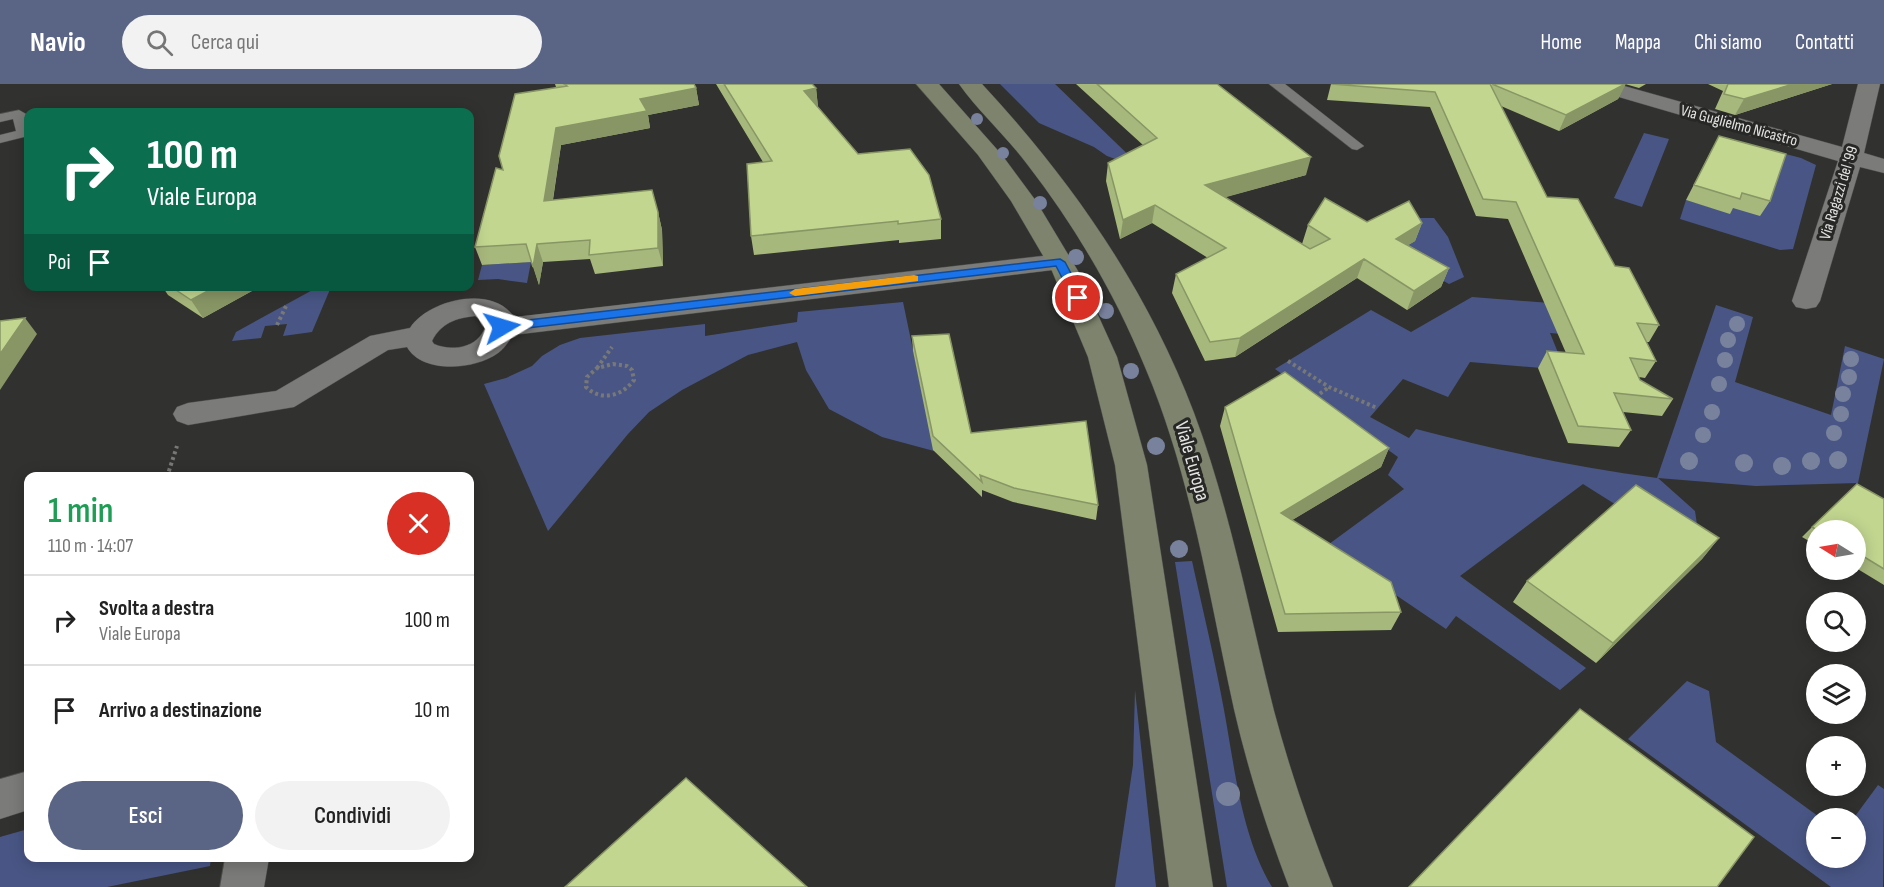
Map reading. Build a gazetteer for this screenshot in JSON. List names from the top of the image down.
{
  "streets": {
    "main road": ["Viale Europa"],
    "street": ["Via Guglielmo Nicastro", "Via Ragazzi del '99"]
  },
  "crossings": [
    ["Via Guglielmo Nicastro", "Via Ragazzi del '99"]
  ],
  "north": "left",
  "page": {
    "header": "Navio",
    "search": "Cerca qui",
    "nav": [
      "Home",
      "Mappa",
      "Chi siamo",
      "Contatti"
    ],
    "turn": ["100 m", "Viale Europa"],
    "then": "Poi",
    "heading": ["1 min", "110 m · 14:07"],
    "map_buttons": ["+", "−"],
    "list": [
      {
        "name": "Svolta a destra",
        "note": "Viale Europa",
        "value": "100 m"
      },
      {
        "name": "Arrivo a destinazione",
        "value": "10 m"
      }
    ],
    "buttons": ["Esci", "Condividi"]
  }
}
